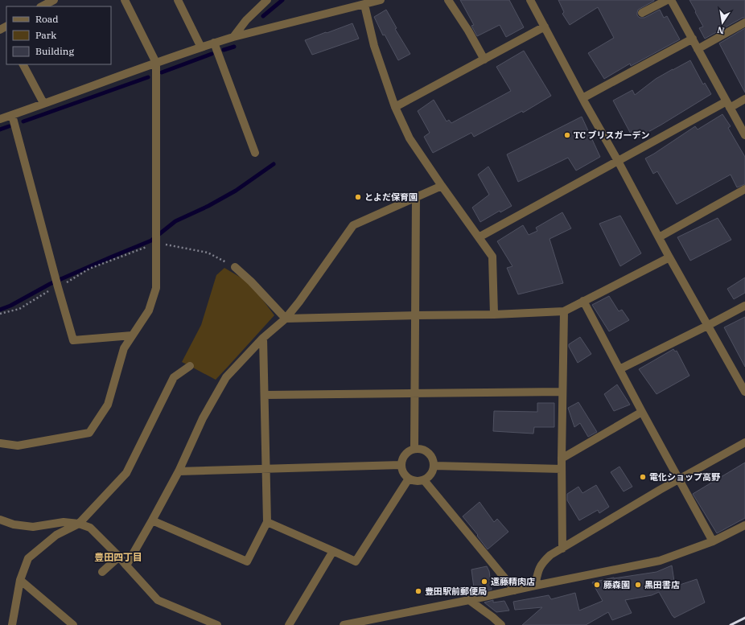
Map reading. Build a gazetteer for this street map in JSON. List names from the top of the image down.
{
  "districts": ["豊田四丁目"],
  "places": [
    "TC ブリスガーデン",
    "とよだ保育園",
    "電化ショップ高野",
    "遠藤精肉店",
    "藤森園",
    "黒田書店",
    "豊田駅前郵便局"
  ],
  "legend": ["Road", "Park", "Building"],
  "north": "bottom"
}
